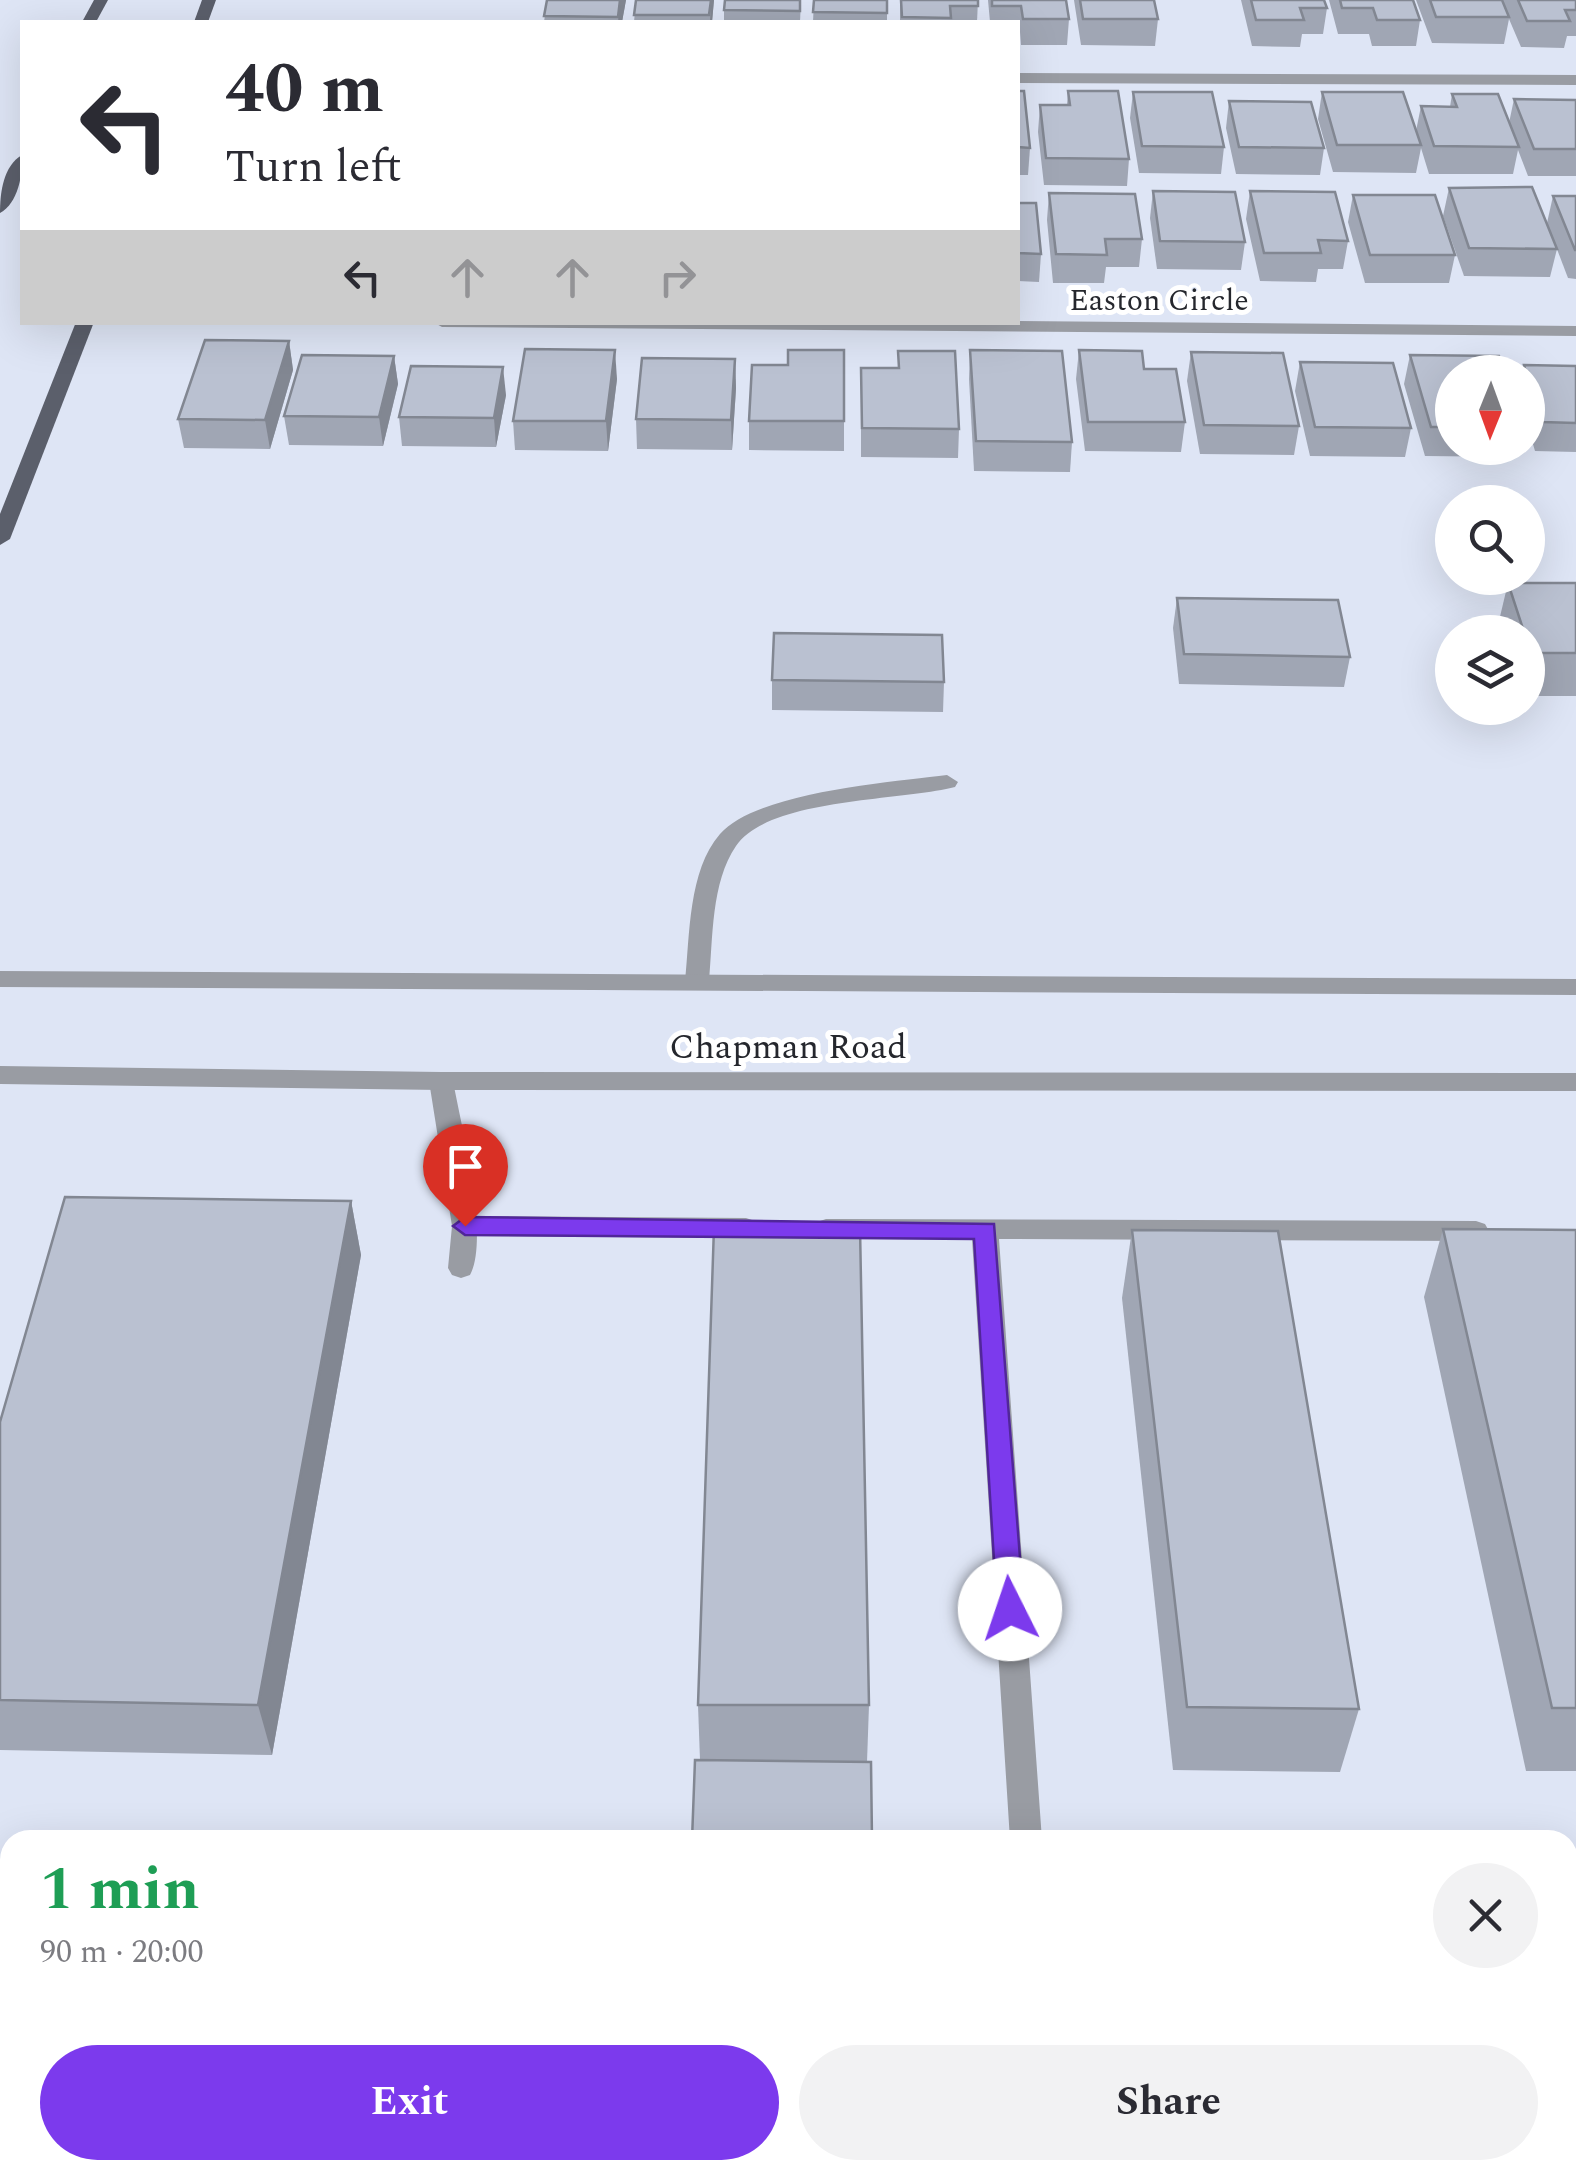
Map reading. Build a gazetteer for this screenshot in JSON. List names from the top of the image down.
{
  "streets": {
    "street": ["Easton Circle", "Chapman Road"]
  },
  "north": "bottom",
  "page": {
    "turn": ["40 m", "Turn left"],
    "heading": ["1 min", "90 m · 20:00"],
    "buttons": ["Exit", "Share"]
  }
}
